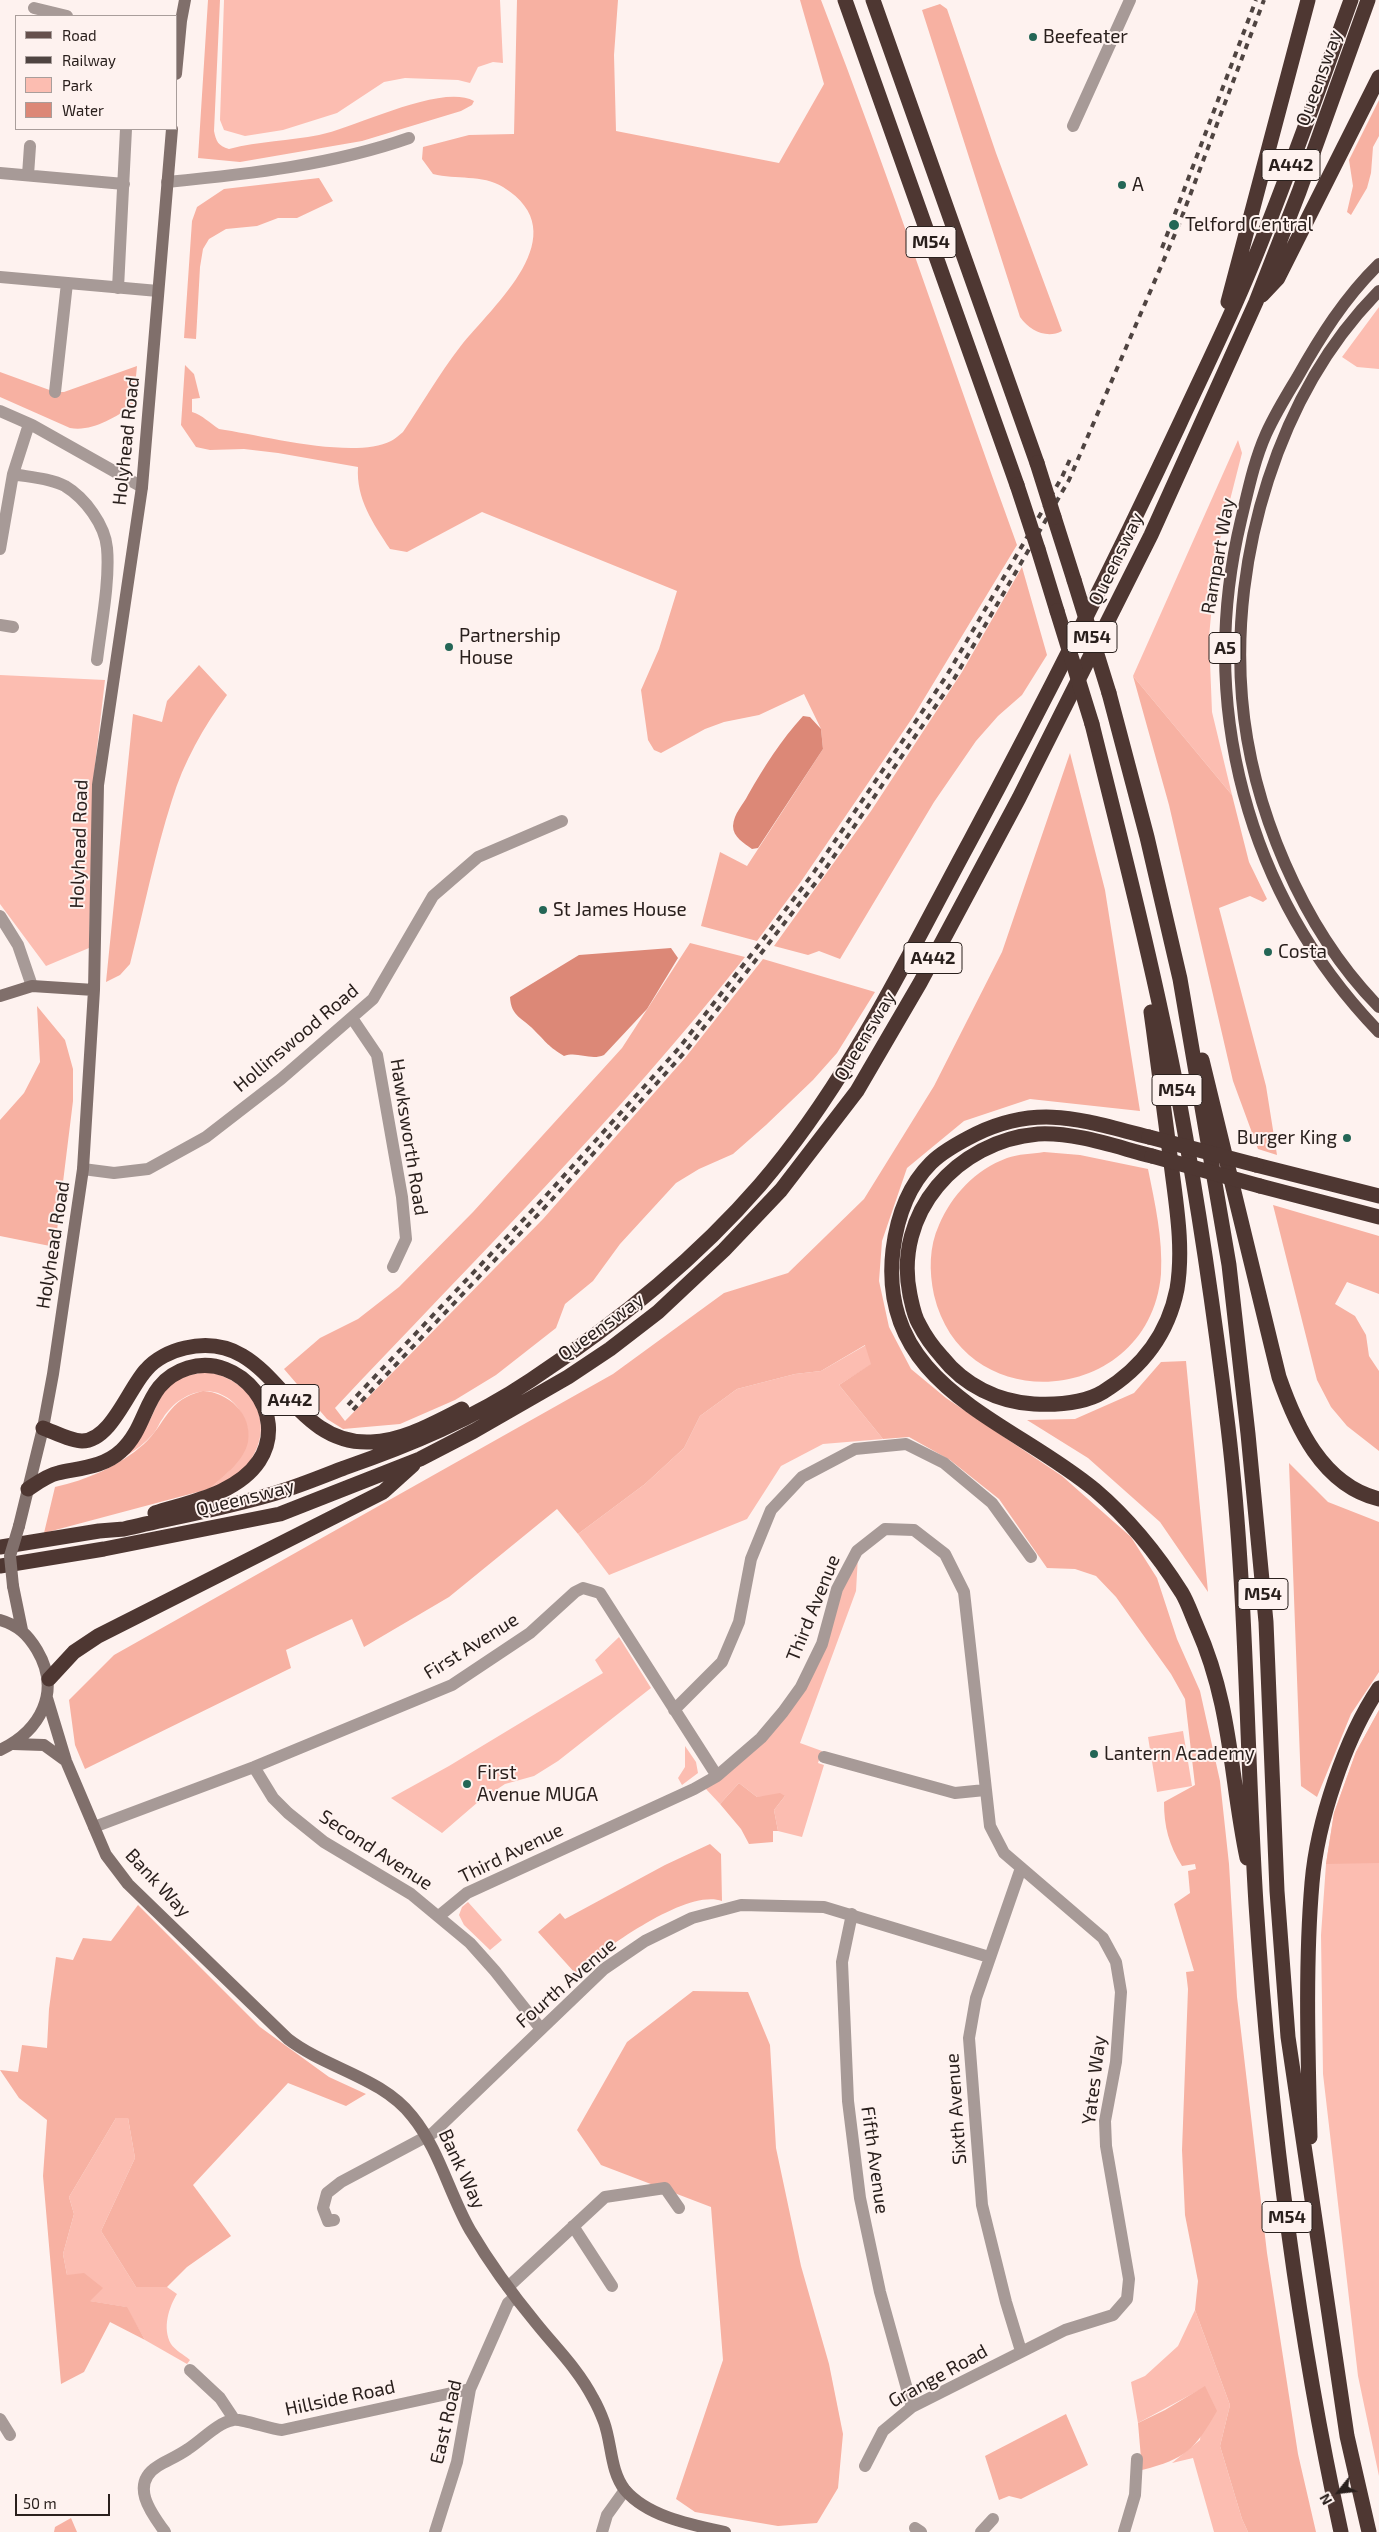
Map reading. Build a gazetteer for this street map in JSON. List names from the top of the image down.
{
  "streets": {
    "highway": ["Queensway", "A442", "M54"],
    "main road": [
      "Holyhead Road",
      "Rampart Way",
      "A5",
      "Bank Way"
    ],
    "street": [
      "Hollinswood Road",
      "Hawksworth Road",
      "Third Avenue",
      "First Avenue",
      "Second Avenue",
      "Fourth Avenue",
      "Yates Way",
      "Sixth Avenue",
      "Fifth Avenue",
      "Grange Road",
      "Hillside Road",
      "East Road"
    ]
  },
  "crossings": [
    ["Queensway", "A442"],
    ["Queensway", "Holyhead Road"],
    ["A442", "Holyhead Road"],
    ["A442", "Bank Way"],
    ["Holyhead Road", "Hollinswood Road"],
    ["Holyhead Road", "Bank Way"],
    ["Hollinswood Road", "Hawksworth Road"],
    ["Third Avenue", "First Avenue"],
    ["Third Avenue", "Second Avenue"],
    ["Third Avenue", "Yates Way"],
    ["First Avenue", "Second Avenue"],
    ["First Avenue", "Bank Way"],
    ["Second Avenue", "Fourth Avenue"],
    ["Bank Way", "Fourth Avenue"],
    ["Bank Way", "East Road"],
    ["Fourth Avenue", "Sixth Avenue"],
    ["Fourth Avenue", "Fifth Avenue"],
    ["Yates Way", "Sixth Avenue"],
    ["Yates Way", "Grange Road"],
    ["Sixth Avenue", "Grange Road"],
    ["Fifth Avenue", "Grange Road"],
    ["Hillside Road", "East Road"]
  ],
  "places": [
    "Beefeater",
    "A",
    "Telford Central",
    "Partnership House",
    "St James House",
    "Costa",
    "Burger King",
    "Lantern Academy",
    "First Avenue MUGA"
  ],
  "legend": [
    "Road",
    "Railway",
    "Park",
    "Water"
  ],
  "scale_bar": "50 m",
  "north": "bottom left"
}
